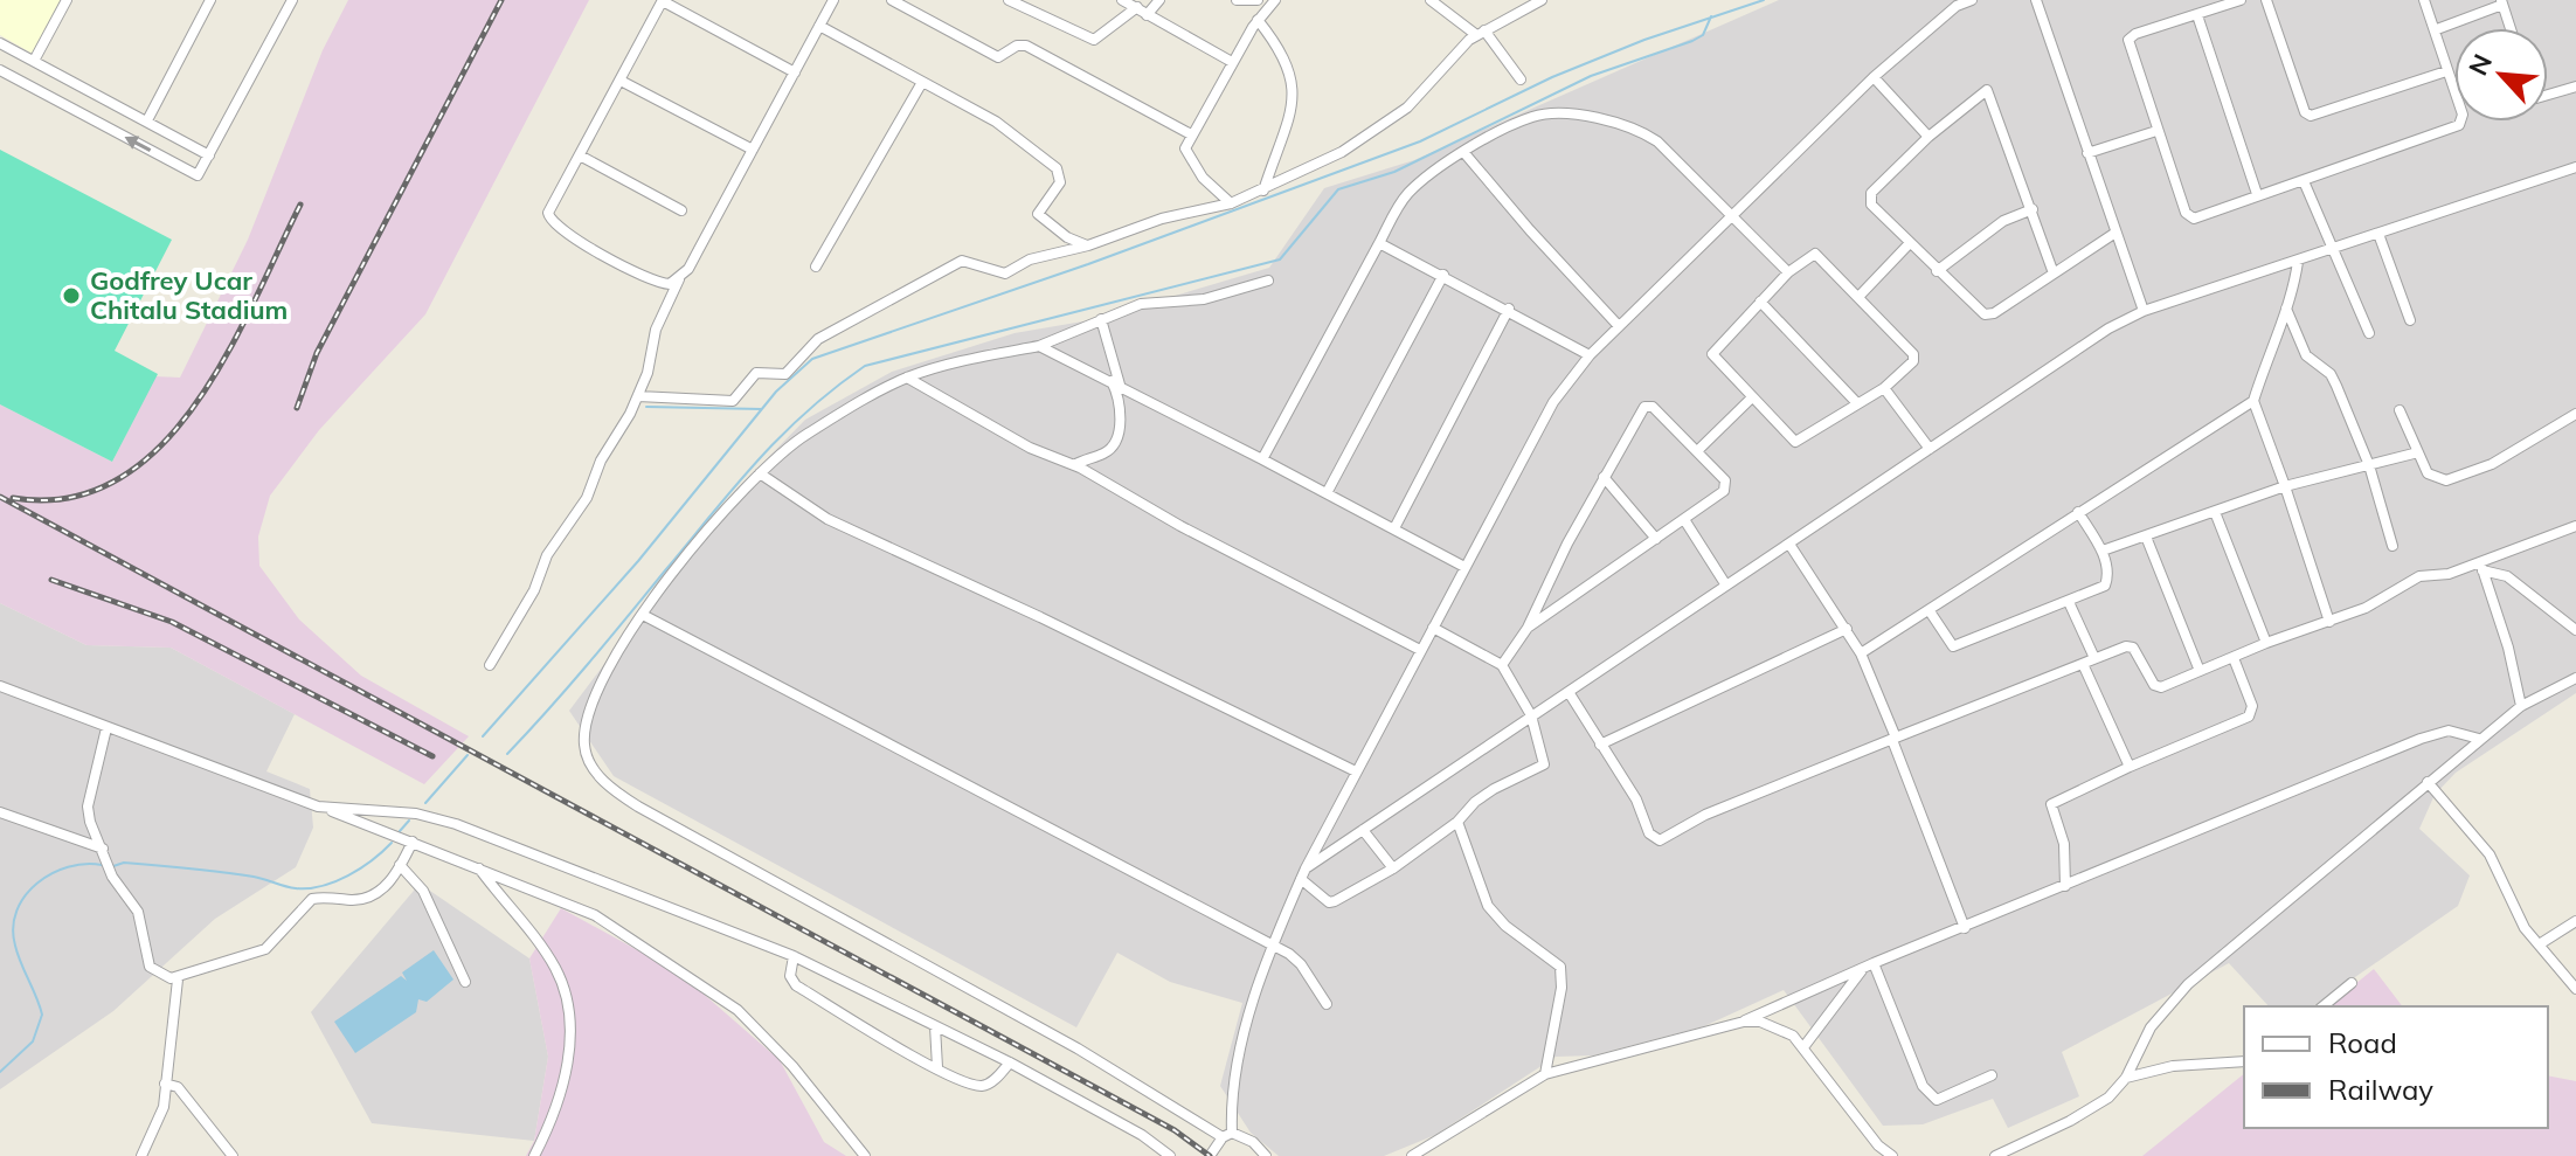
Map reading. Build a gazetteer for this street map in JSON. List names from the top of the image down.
{
  "places": ["Godfrey Ucar Chitalu Stadium"],
  "legend": ["Road", "Railway"],
  "north": "top left"
}
